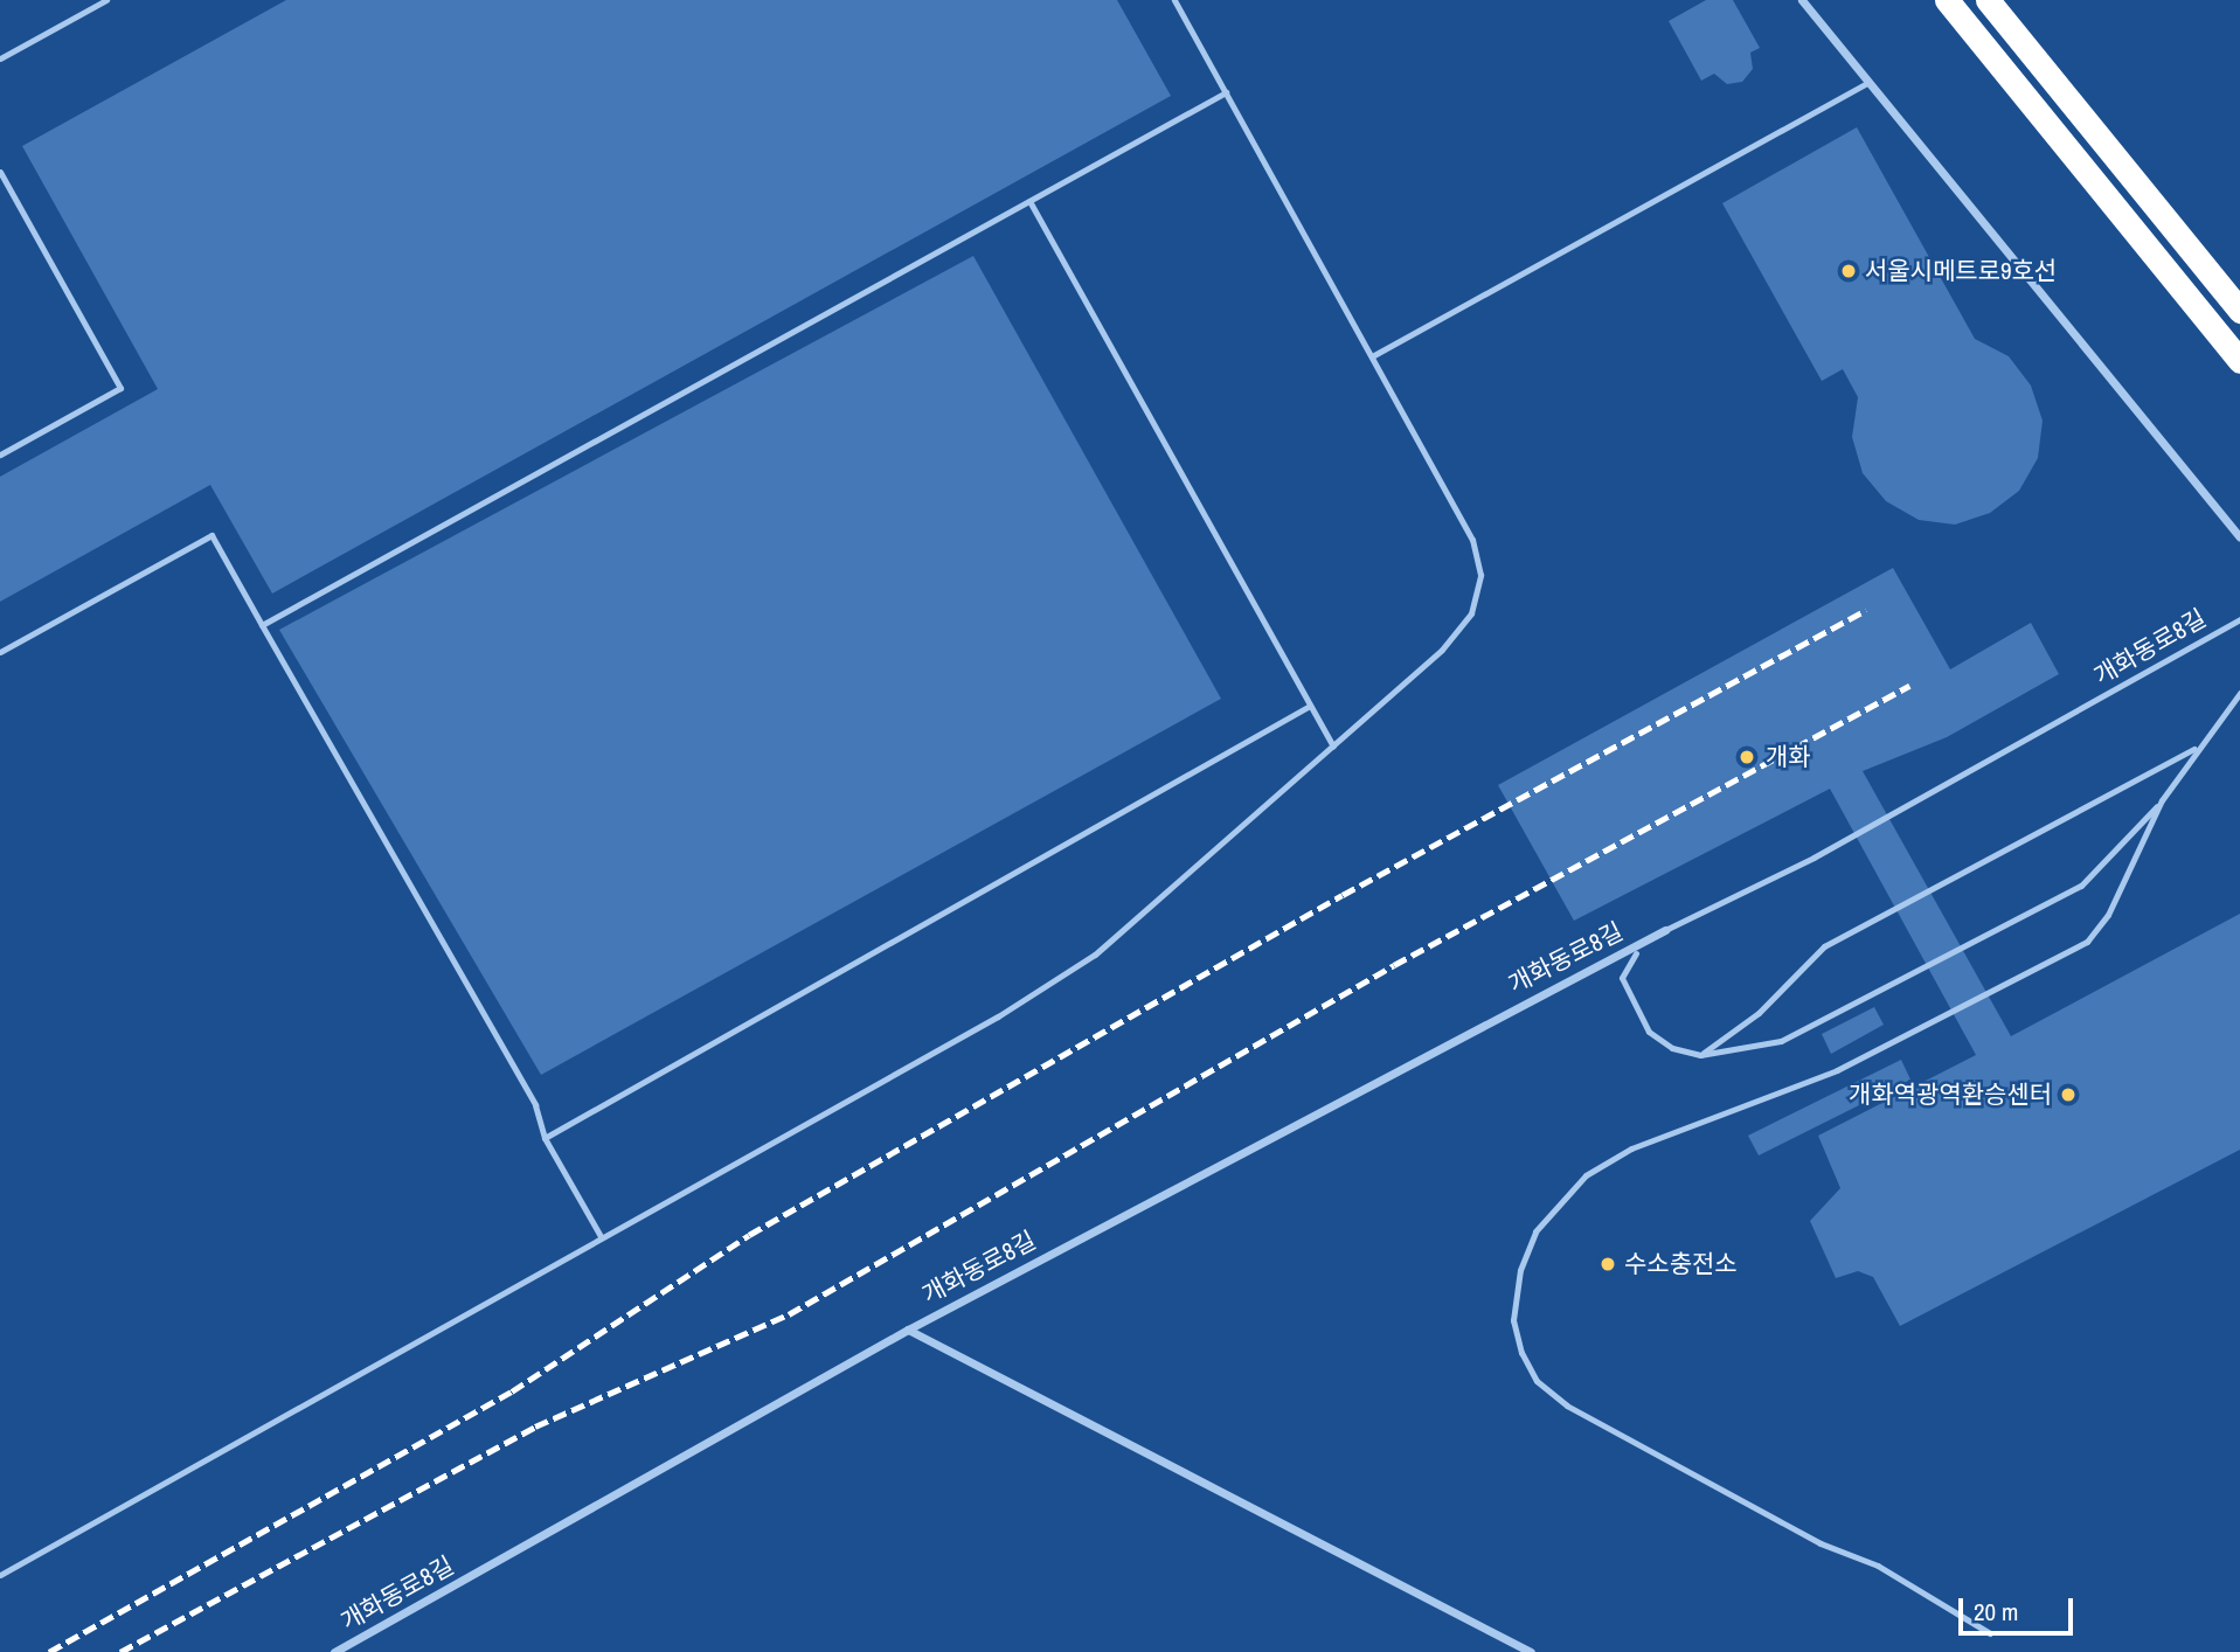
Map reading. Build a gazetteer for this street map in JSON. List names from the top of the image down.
{
  "streets": {
    "street": ["개화동로8길"]
  },
  "places": [
    "서울시메트로9호선",
    "개화",
    "개화역광역환승센터",
    "수소충전소"
  ],
  "scale_bar": "20 m"
}
